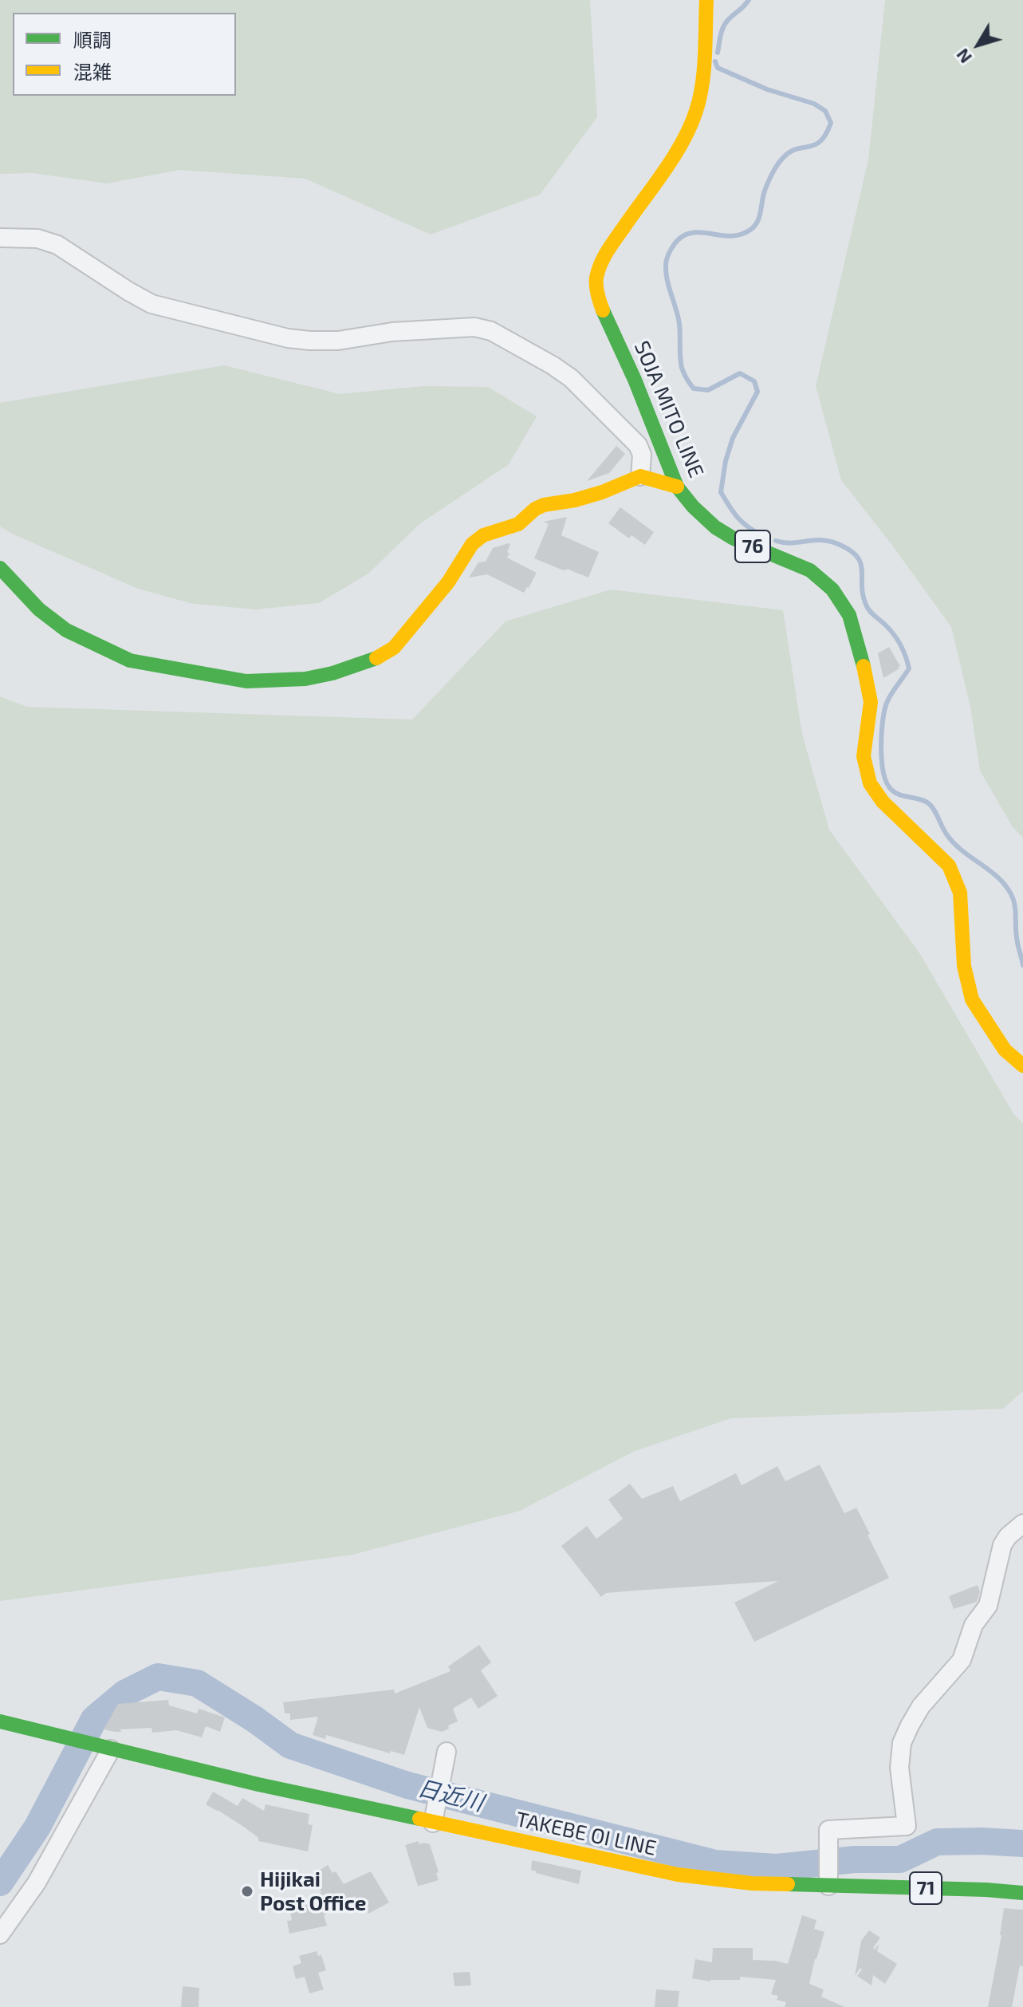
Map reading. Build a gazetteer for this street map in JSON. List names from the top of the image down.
{
  "streets": {
    "main road": [
      "SOJA MITO LINE",
      "76",
      "TAKEBE OI LINE",
      "71"
    ]
  },
  "water": ["日近川"],
  "places": ["Hijikai Post Office"],
  "legend": ["順調", "混雑"],
  "north": "bottom left"
}
